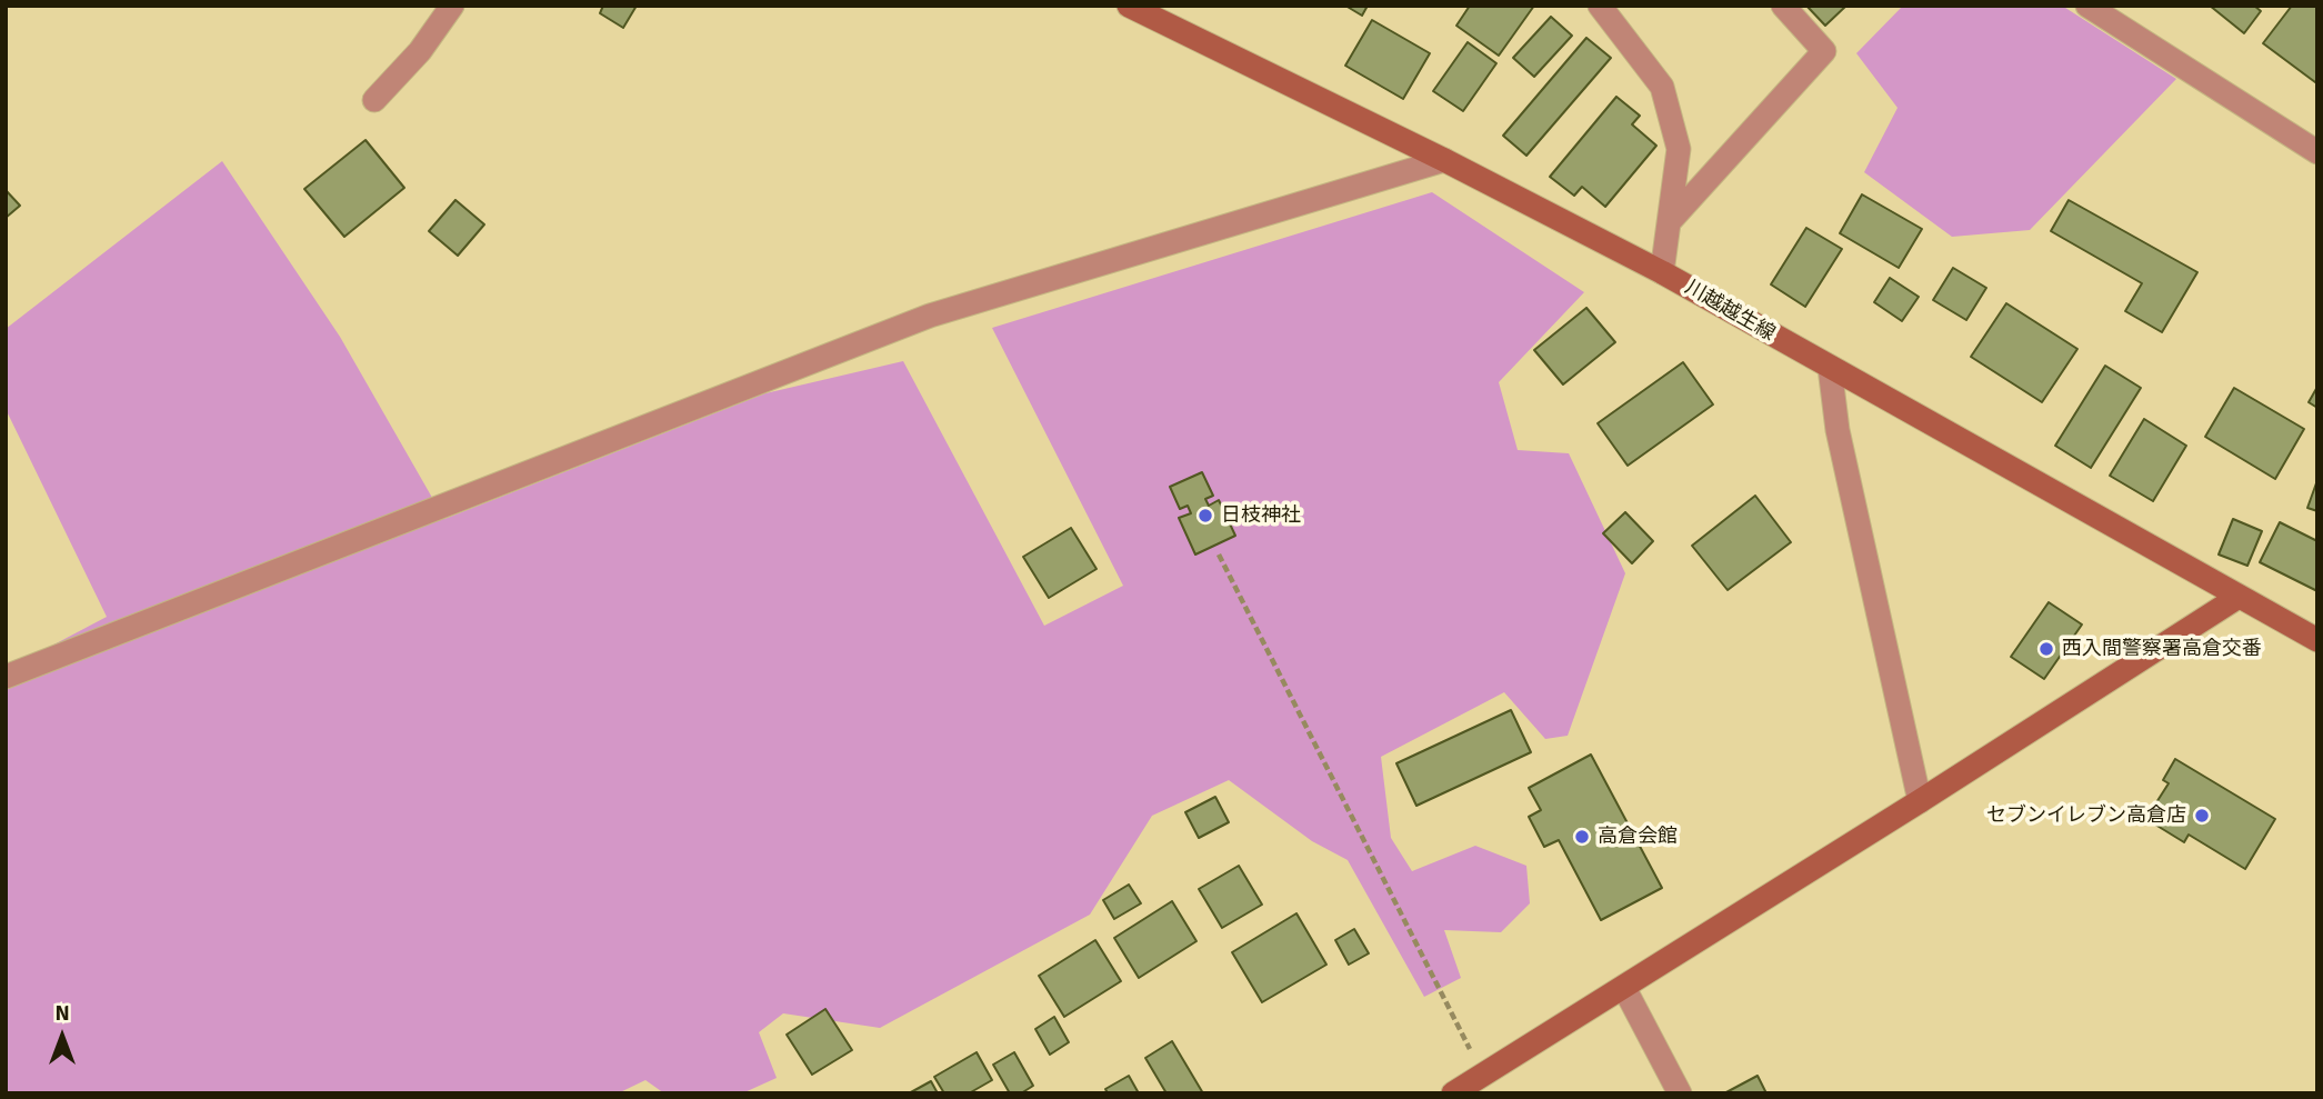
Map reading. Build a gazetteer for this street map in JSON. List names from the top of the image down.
{
  "streets": {
    "main road": ["川越越生線"]
  },
  "places": [
    "日枝神社",
    "西入間警察署高倉交番",
    "セブンイレブン高倉店",
    "高倉会館"
  ],
  "north": "top"
}
